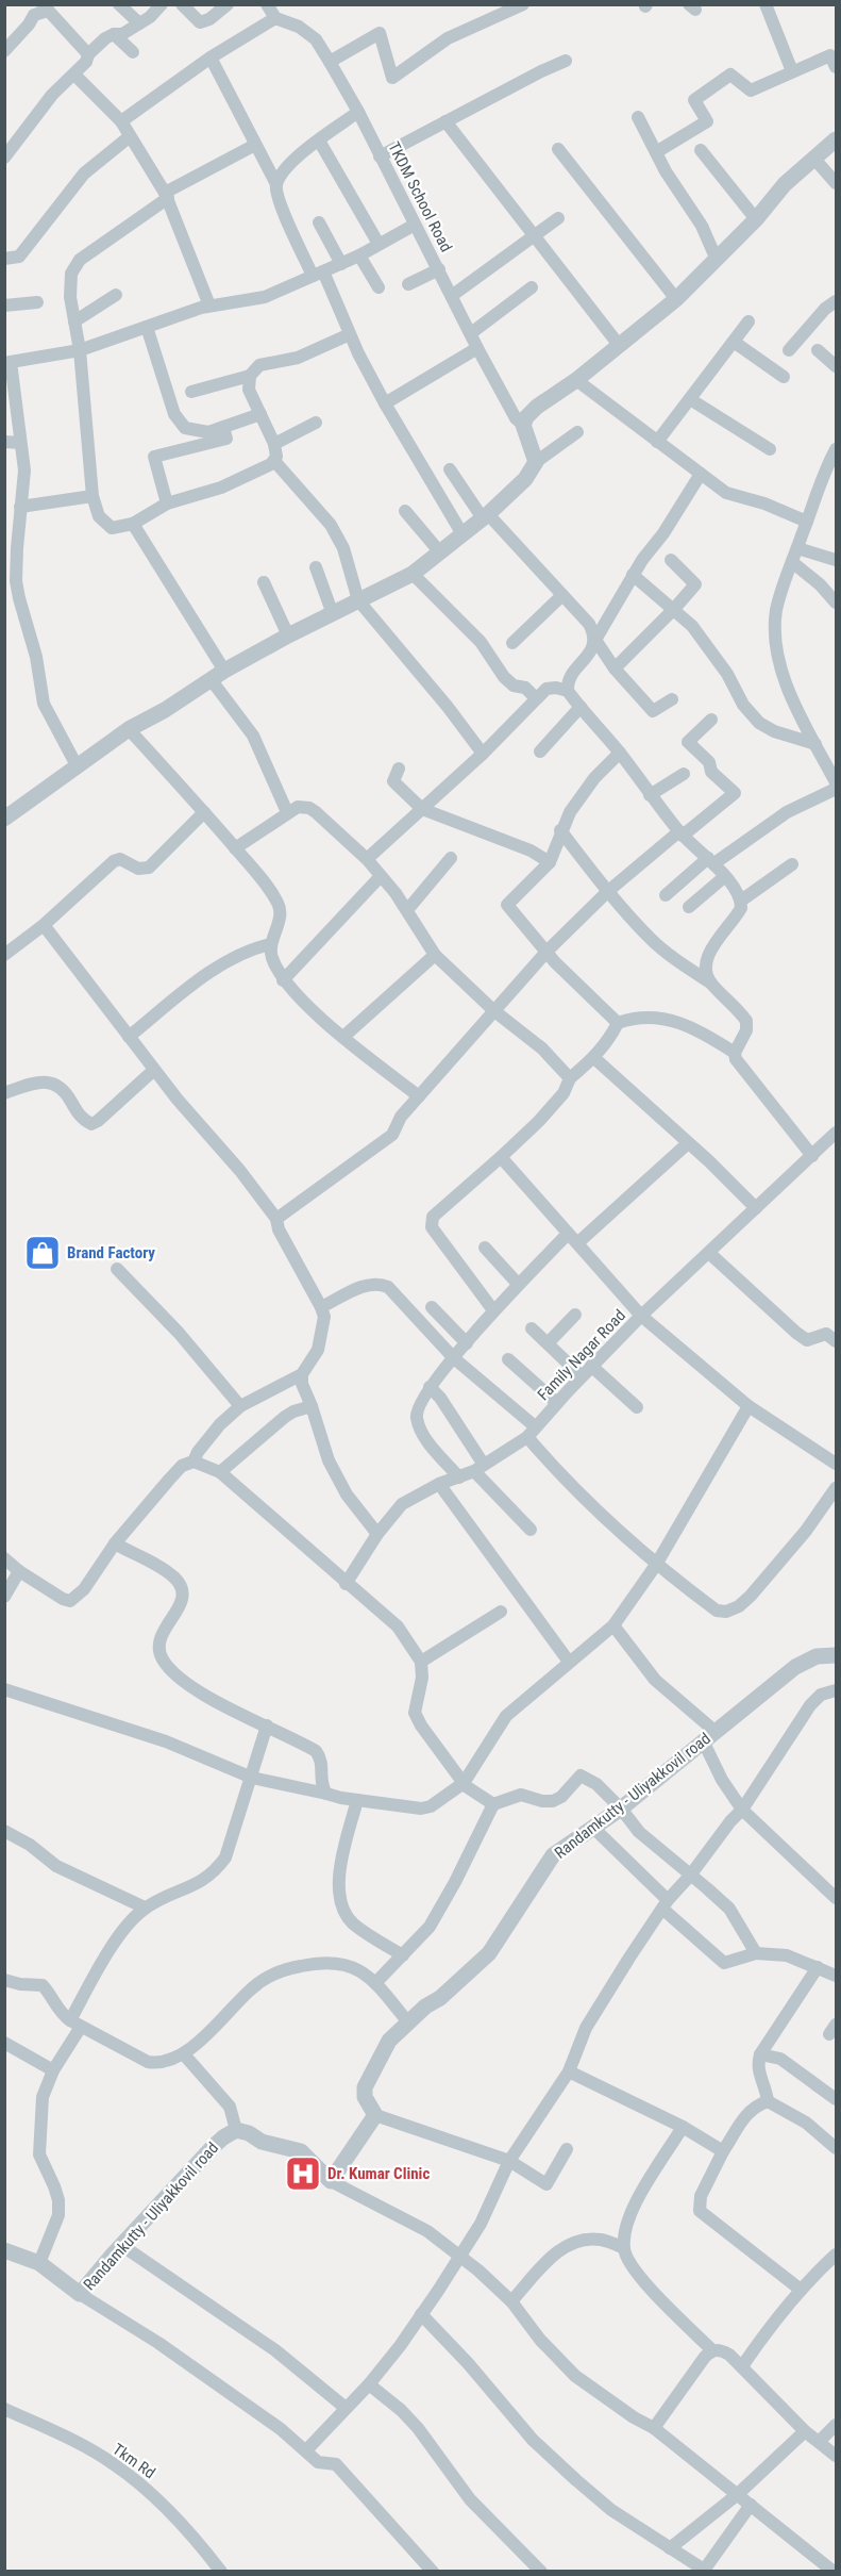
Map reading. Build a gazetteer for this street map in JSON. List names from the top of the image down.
{
  "streets": {
    "street": [
      "TKDM School Road",
      "Family Nagar Road",
      "Randamkutty - Uliyakkovil road",
      "Tkm Rd"
    ]
  },
  "places": {
    "shop": ["Brand Factory"],
    "hospital": ["Dr. Kumar Clinic"]
  }
}
